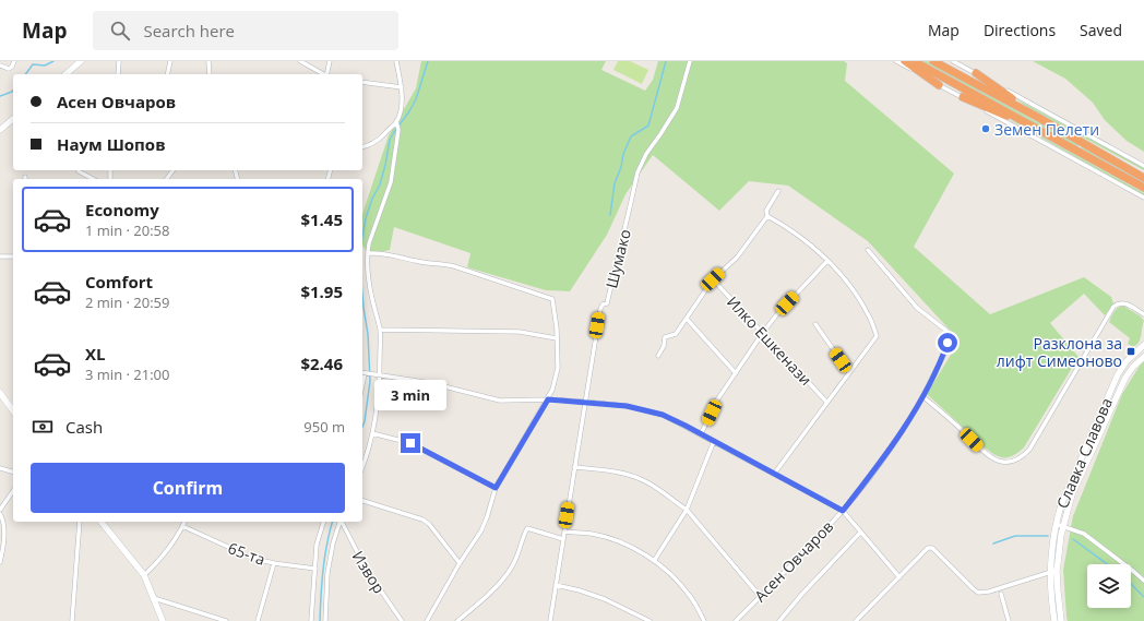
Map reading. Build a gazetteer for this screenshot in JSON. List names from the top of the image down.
{
  "streets": {
    "street": [
      "Шумако",
      "Илко Ешкенази",
      "Славка Славова",
      "65-та",
      "Асен Овчаров",
      "Извор"
    ]
  },
  "places": {
    "other": ["Земен Пелети"],
    "transit": ["Разклона за лифт Симеоново"]
  },
  "page": {
    "header": "Map",
    "search": "Search here",
    "nav": ["Map", "Directions", "Saved"],
    "banner": ["Асен Овчаров", "Наум Шопов"],
    "list": [
      {
        "name": "Economy",
        "note": "1 min · 20:58",
        "value": "$1.45"
      },
      {
        "name": "Comfort",
        "note": "2 min · 20:59",
        "value": "$1.95"
      },
      {
        "name": "XL",
        "note": "3 min · 21:00",
        "value": "$2.46"
      }
    ],
    "bubble": "3 min",
    "pay": ["Cash", "950 m"],
    "buttons": "Confirm"
  }
}
